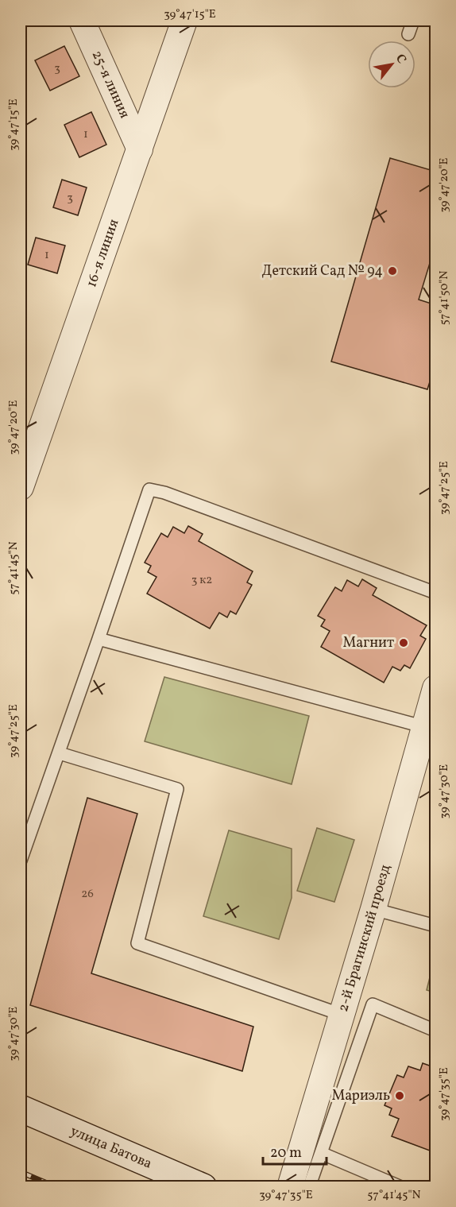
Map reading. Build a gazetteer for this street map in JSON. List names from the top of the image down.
{
  "streets": {
    "street": [
      "25-я линия",
      "16-я линия",
      "2-й Брагинский проезд",
      "улица Батова"
    ]
  },
  "crossings": [
    ["25-я линия", "16-я линия"]
  ],
  "places": ["Детский Сад № 94", "Магнит", "Мариэль"],
  "house_numbers": [
    "3",
    "1",
    "3",
    "1",
    "3 к2",
    "26"
  ],
  "scale_bar": "20 m",
  "north": "top right",
  "coordinates": [
    "39°47'15\"E",
    "39°47'20\"E",
    "57°41'50\"N",
    "39°47'25\"E",
    "57°41'45\"N",
    "39°47'30\"E",
    "39°47'35\"E"
  ]
}
